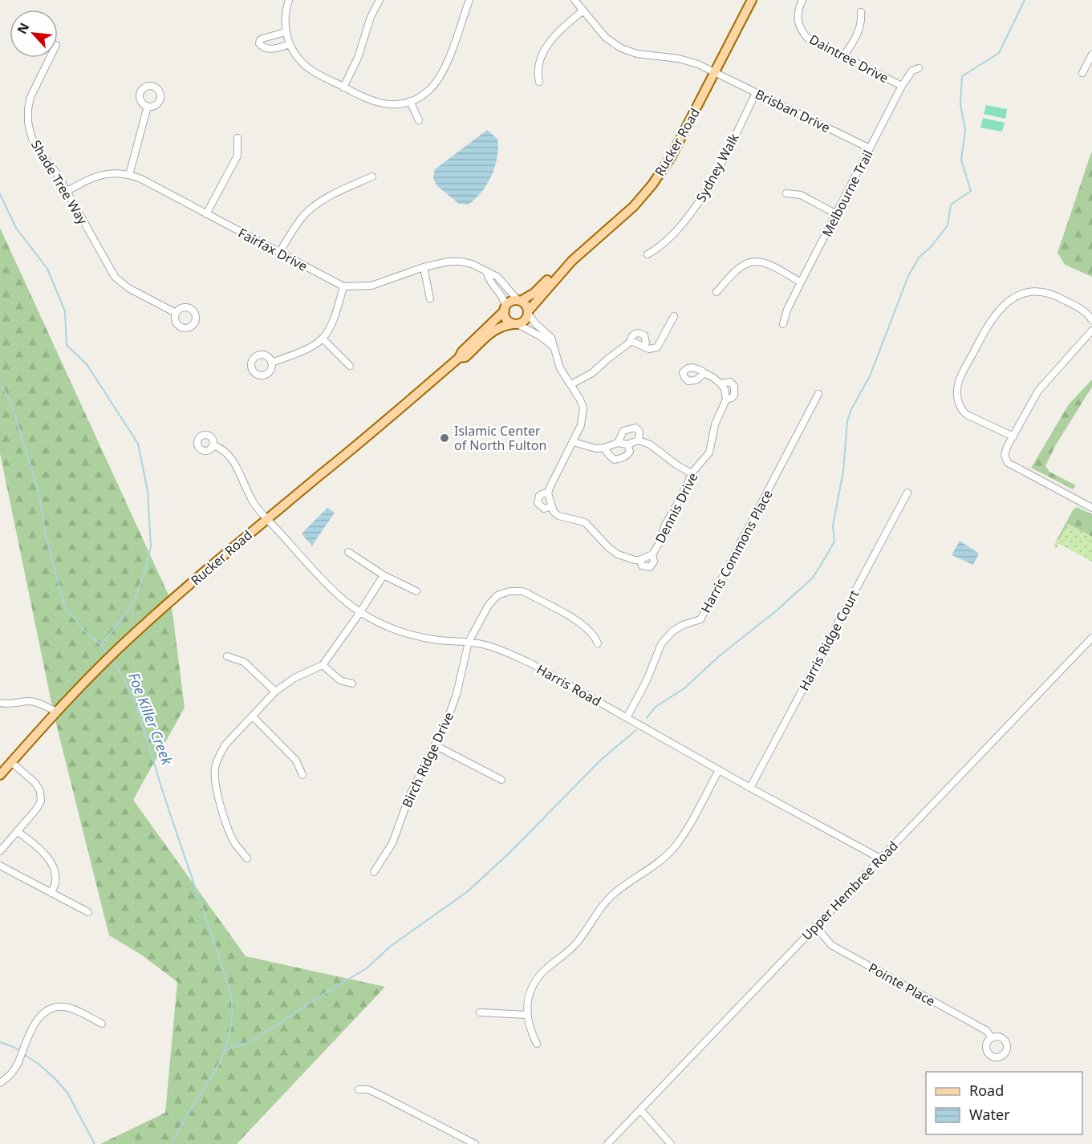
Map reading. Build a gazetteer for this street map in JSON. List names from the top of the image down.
{
  "streets": {
    "main road": ["Rucker Road"],
    "street": [
      "Daintree Drive",
      "Brisban Drive",
      "Sydney Walk",
      "Shade Tree Way",
      "Melbourne Trail",
      "Fairfax Drive",
      "Dennis Drive",
      "Harris Commons Place",
      "Harris Ridge Court",
      "Harris Road",
      "Birch Ridge Drive",
      "Upper Hembree Road",
      "Pointe Place"
    ]
  },
  "crossings": [
    ["Daintree Drive", "Melbourne Trail"],
    ["Brisban Drive", "Rucker Road"],
    ["Brisban Drive", "Sydney Walk"],
    ["Brisban Drive", "Melbourne Trail"],
    ["Rucker Road", "Fairfax Drive"],
    ["Rucker Road", "Harris Road"],
    ["Shade Tree Way", "Fairfax Drive"],
    ["Harris Commons Place", "Harris Road"],
    ["Harris Ridge Court", "Harris Road"],
    ["Harris Road", "Birch Ridge Drive"],
    ["Harris Road", "Upper Hembree Road"],
    ["Upper Hembree Road", "Pointe Place"]
  ],
  "water": ["Foe Killer Creek"],
  "places": ["Islamic Center of North Fulton"],
  "legend": ["Road", "Water"],
  "north": "top left"
}
